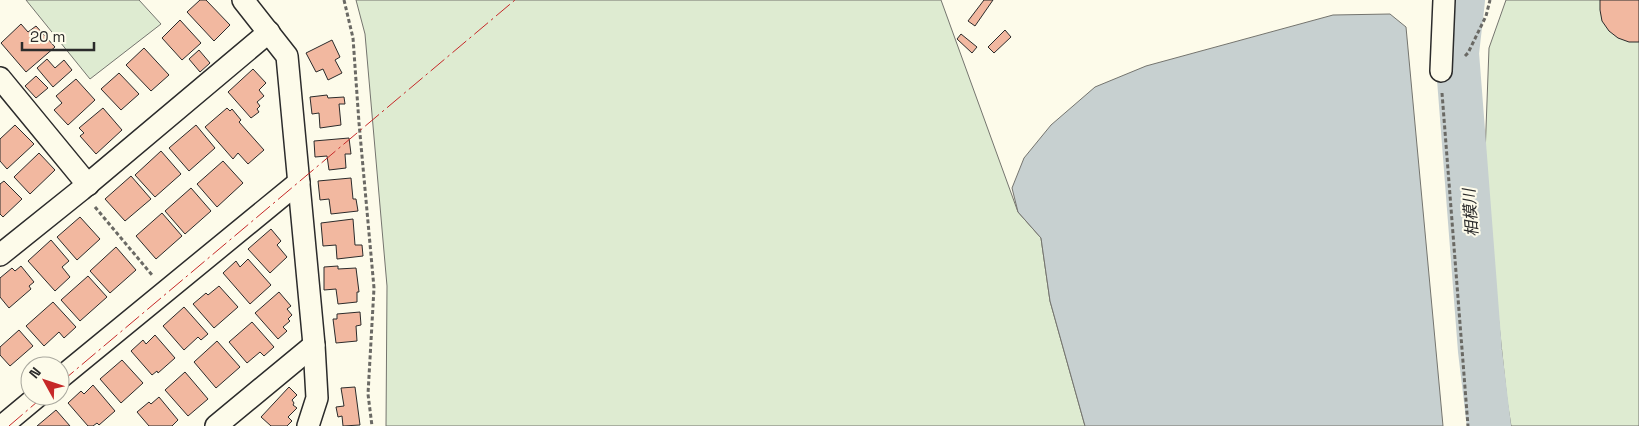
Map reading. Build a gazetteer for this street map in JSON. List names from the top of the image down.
{
  "water": ["相模川"],
  "scale_bar": "20 m",
  "north": "top left"
}
